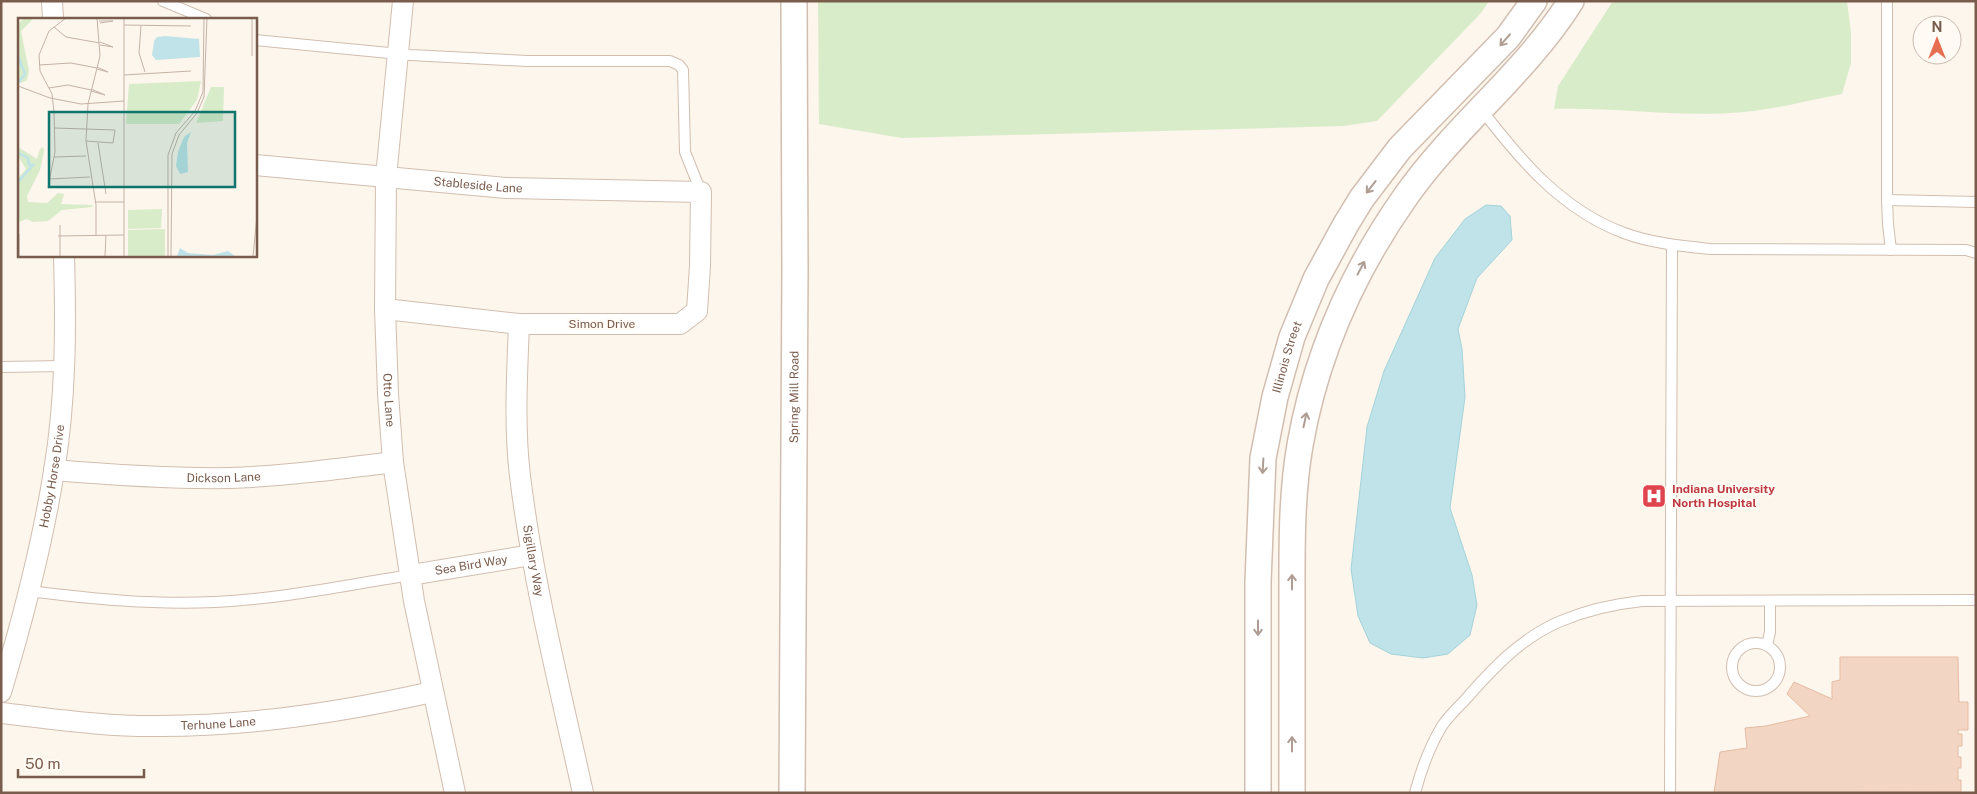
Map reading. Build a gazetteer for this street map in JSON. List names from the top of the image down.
{
  "streets": {
    "street": [
      "Stableside Lane",
      "Simon Drive",
      "Illinois Street",
      "Spring Mill Road",
      "Otto Lane",
      "Hobby Horse Drive",
      "Dickson Lane",
      "Sigillary Way",
      "Sea Bird Way",
      "Terhune Lane"
    ]
  },
  "crossings": [
    ["Stableside Lane", "Simon Drive"],
    ["Stableside Lane", "Otto Lane"],
    ["Simon Drive", "Otto Lane"],
    ["Simon Drive", "Sigillary Way"],
    ["Otto Lane", "Dickson Lane"],
    ["Otto Lane", "Sea Bird Way"],
    ["Otto Lane", "Terhune Lane"],
    ["Hobby Horse Drive", "Dickson Lane"],
    ["Sigillary Way", "Sea Bird Way"]
  ],
  "places": {
    "hospital": ["Indiana University North Hospital"]
  },
  "scale_bar": "50 m",
  "north": "top"
}
